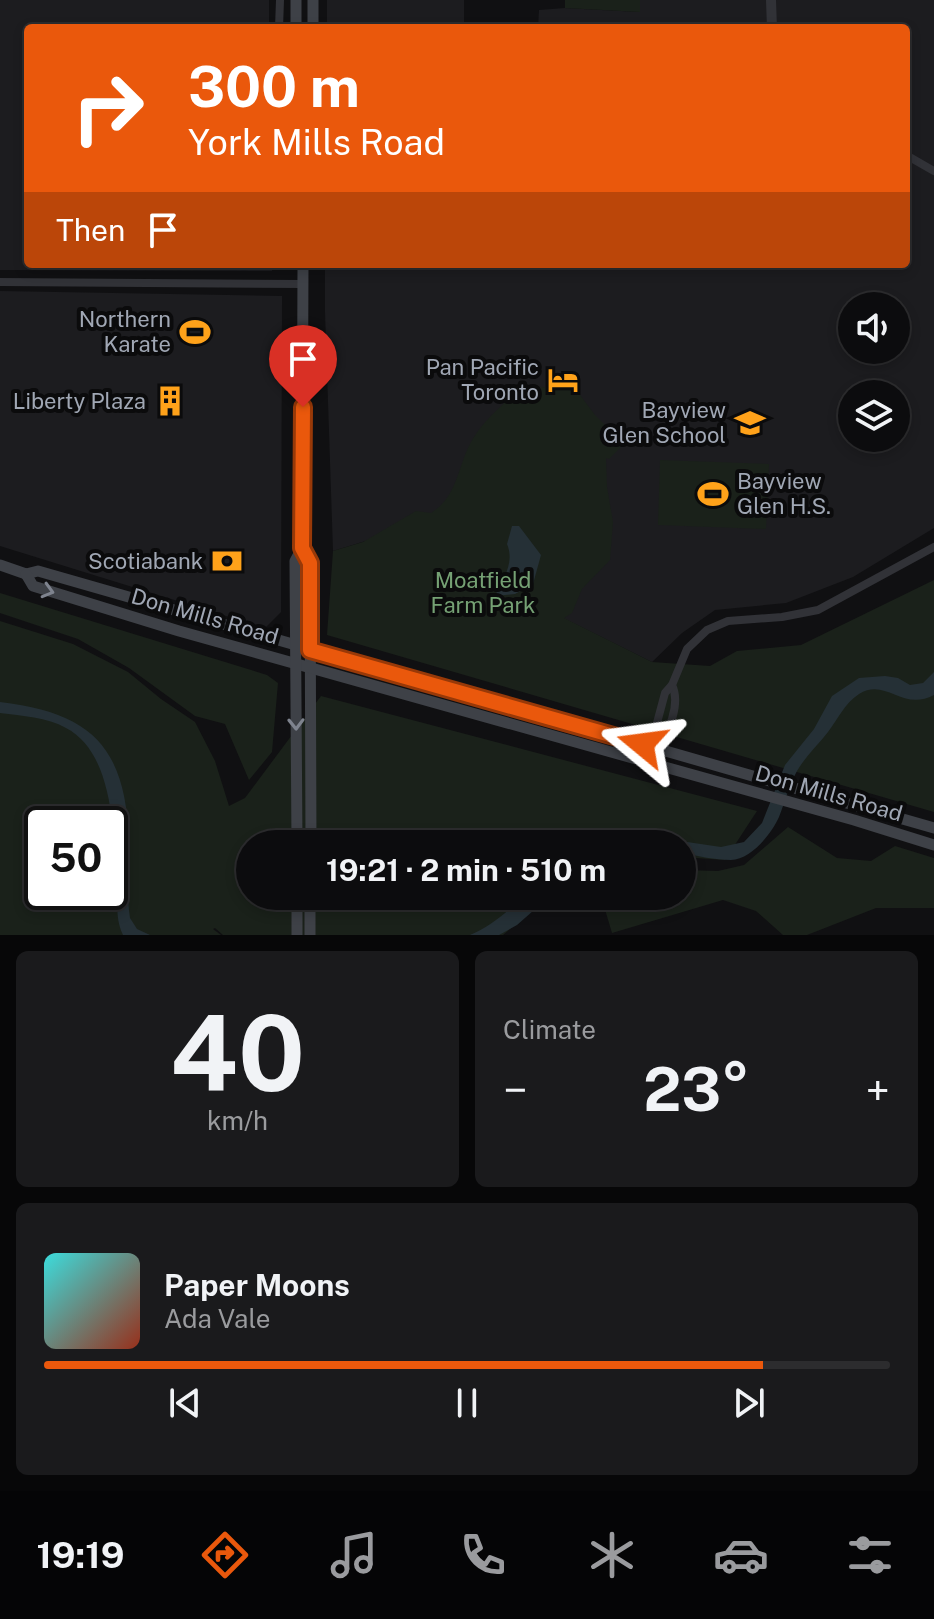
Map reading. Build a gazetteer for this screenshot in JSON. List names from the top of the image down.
{
  "streets": {
    "main road": ["Don Mills Road"]
  },
  "parks": ["Moatfield Farm Park"],
  "places": {
    "sports": ["Northern Karate", "Bayview Glen H.S."],
    "hotel": ["Pan Pacific Toronto"],
    "building": ["Liberty Plaza"],
    "school or university": ["Bayview Glen School"],
    "bank": ["Scotiabank"]
  },
  "page": {
    "turn": ["300 m", "York Mills Road"],
    "then": "Then",
    "limit": "50",
    "trip": "19:21 · 2 min · 510 m",
    "tile": [
      ["40", "km/h"],
      "Climate"
    ],
    "heat": ["−", "23°", "+"],
    "song": ["Paper Moons", "Ada Vale"],
    "tabs": "19:19"
  }
}
